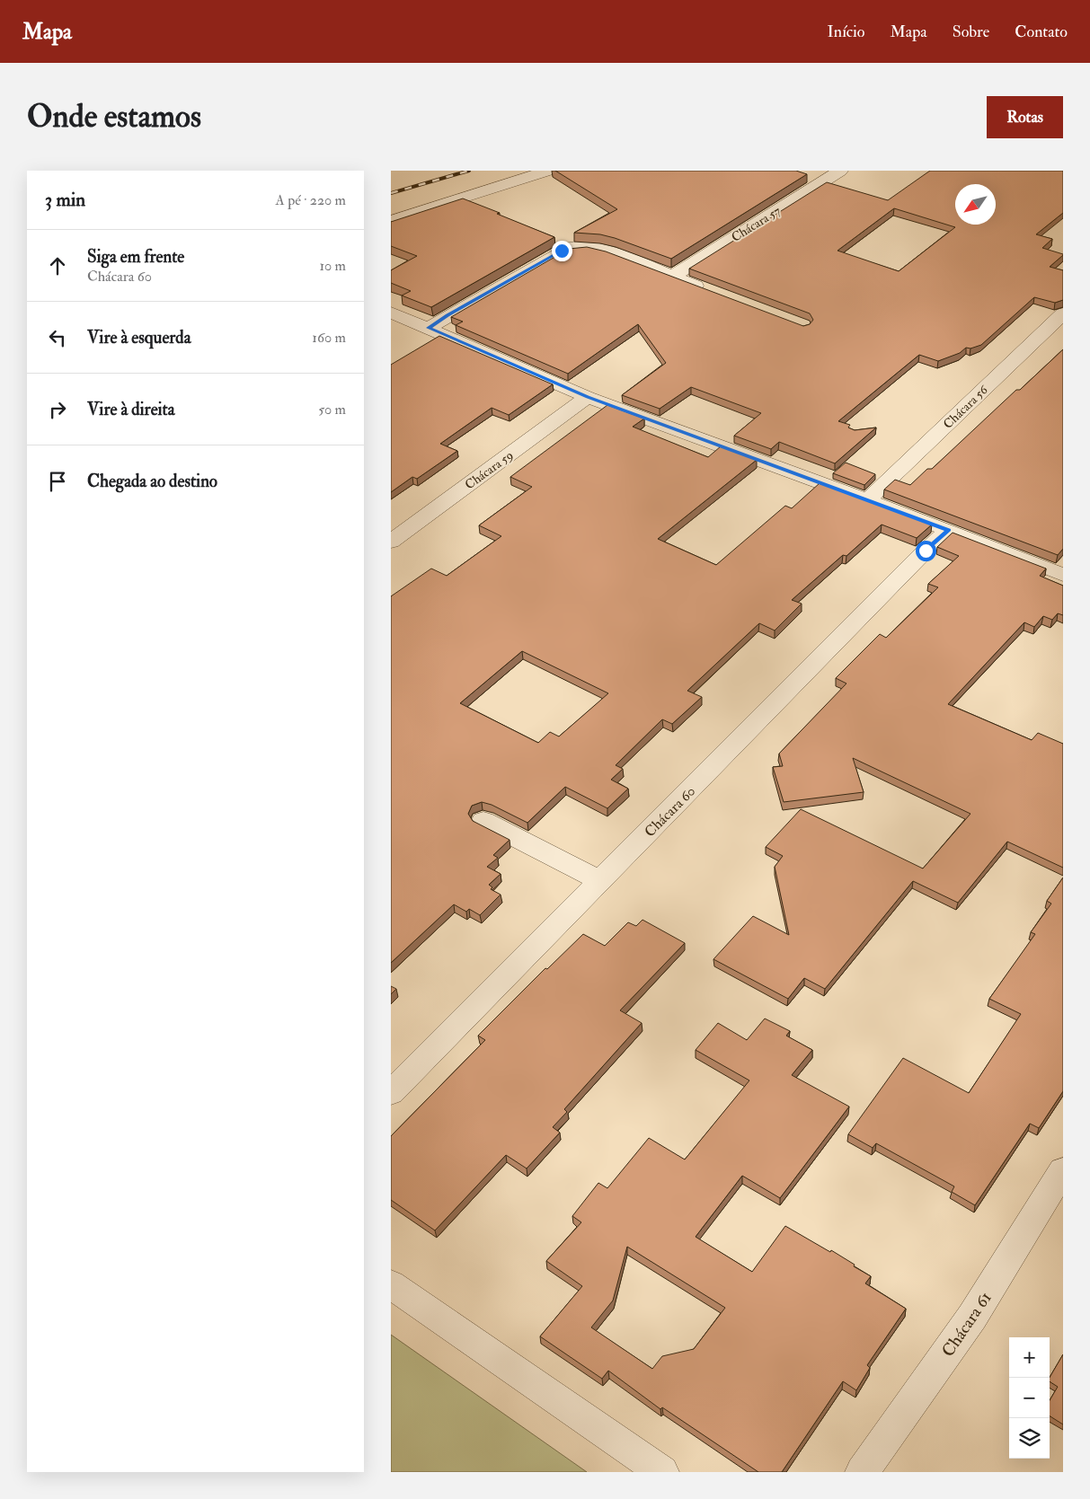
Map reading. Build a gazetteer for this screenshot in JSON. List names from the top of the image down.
{
  "streets": {
    "street": [
      "Chácara 57",
      "Chácara 56",
      "Chácara 59",
      "Chácara 60",
      "Chácara 61"
    ]
  },
  "north": "bottom left",
  "page": {
    "header": "Mapa",
    "nav": [
      "Início",
      "Mapa",
      "Sobre",
      "Contato"
    ],
    "buttons": "Rotas",
    "title": "Onde estamos",
    "heading": ["3 min", "A pé · 220 m"],
    "list": [
      ["Siga em frente", "Chácara 60", "10 m"],
      ["Vire à esquerda", "160 m"],
      ["Vire à direita", "50 m"],
      "Chegada ao destino"
    ],
    "map_buttons": ["+", "−"]
  }
}
